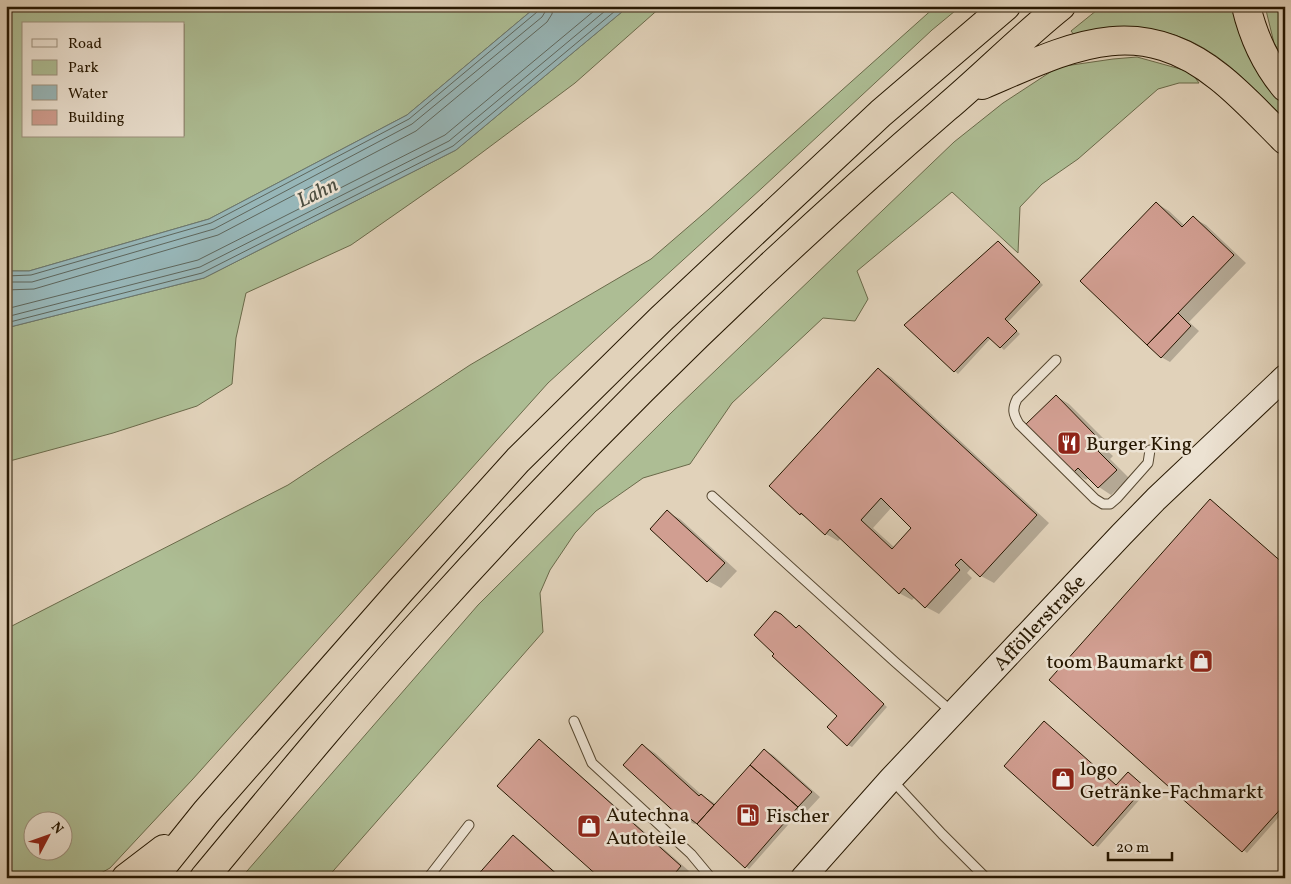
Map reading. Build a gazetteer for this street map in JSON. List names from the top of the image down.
{
  "streets": {
    "main road": ["Afföllerstraße"]
  },
  "water": ["Lahn"],
  "places": {
    "restaurant": ["Burger King"],
    "shop": ["toom Baumarkt", "logo Getränke-Fachmarkt", "Autechna Autoteile"],
    "fuel station": ["Fischer"]
  },
  "legend": [
    "Road",
    "Park",
    "Water",
    "Building"
  ],
  "scale_bar": "20 m",
  "north": "top right"
}
